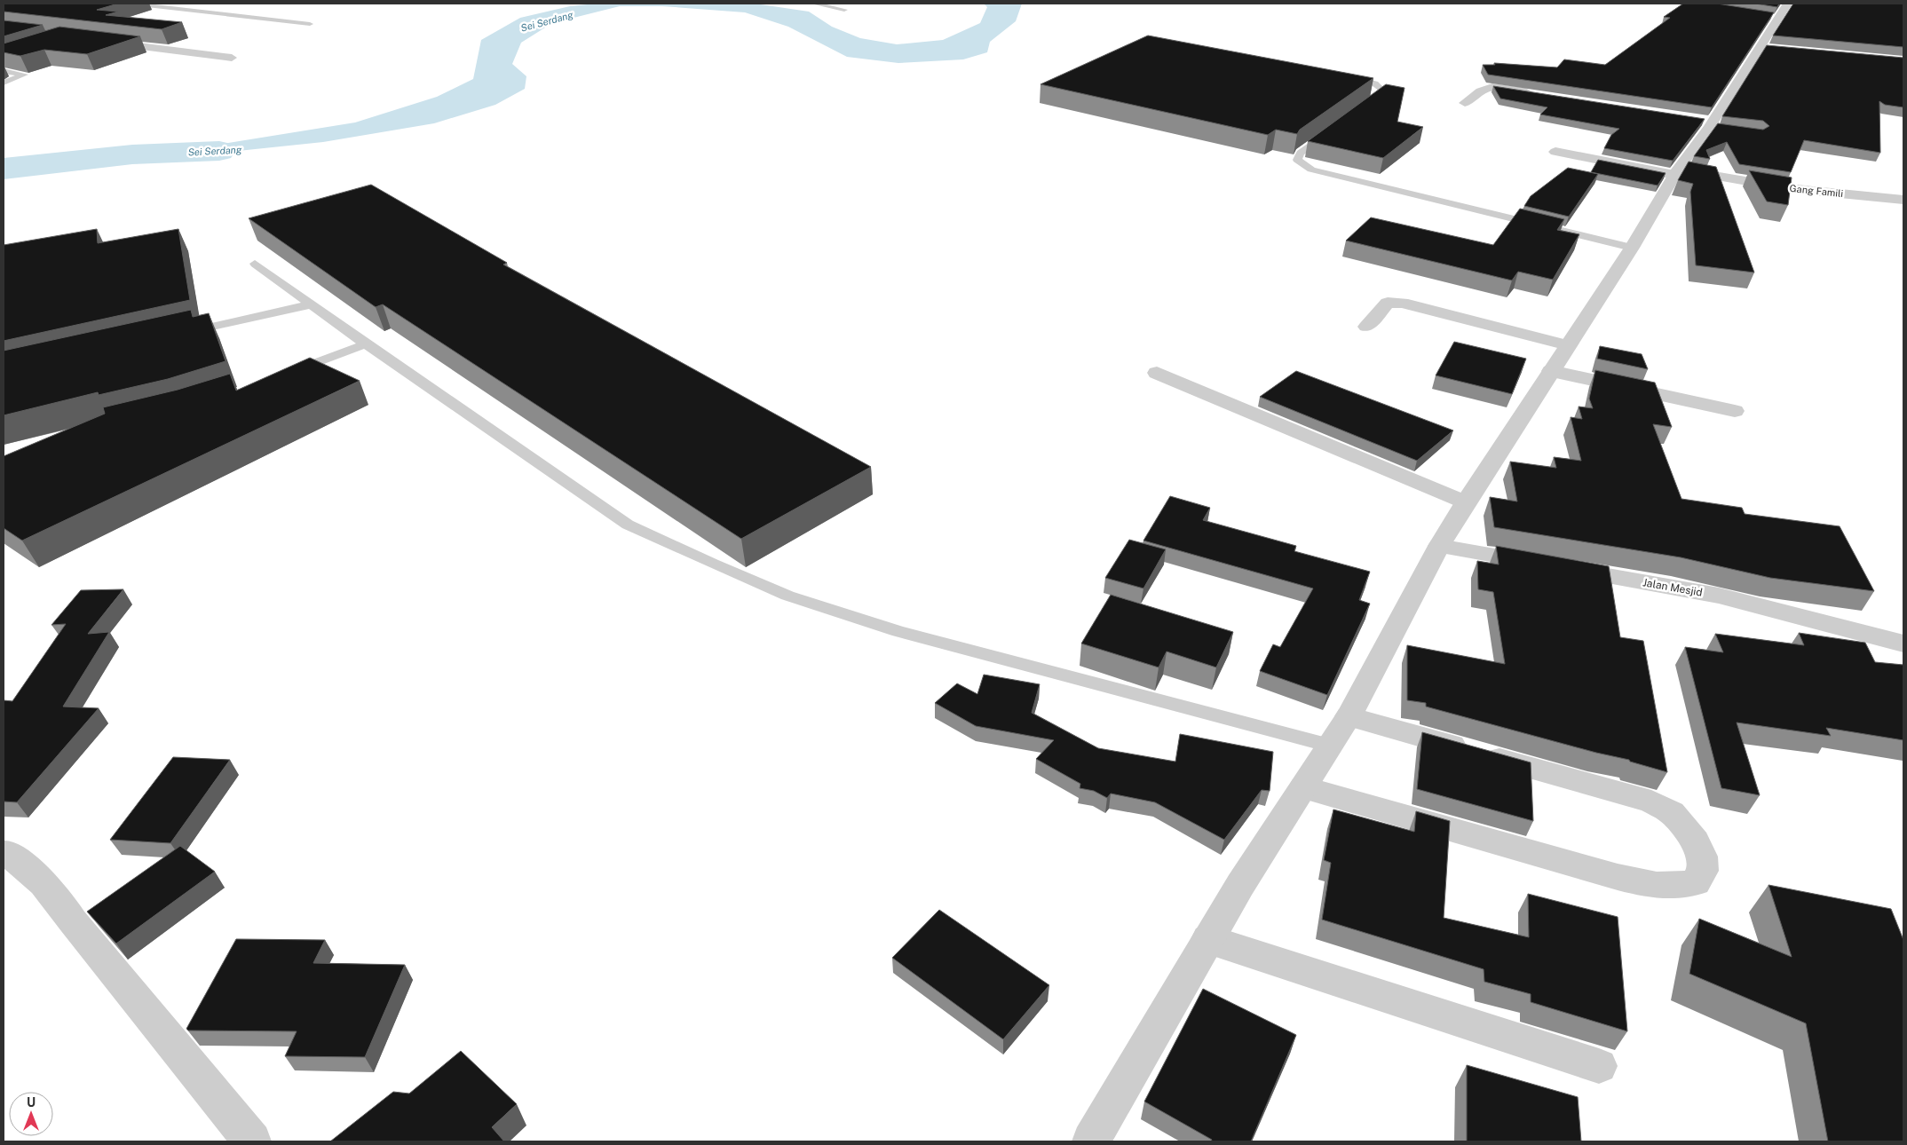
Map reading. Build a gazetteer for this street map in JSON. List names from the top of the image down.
{
  "streets": {
    "street": ["Gang Famili", "Jalan Mesjid"]
  },
  "water": ["Sei Serdang"],
  "north": "top"
}
